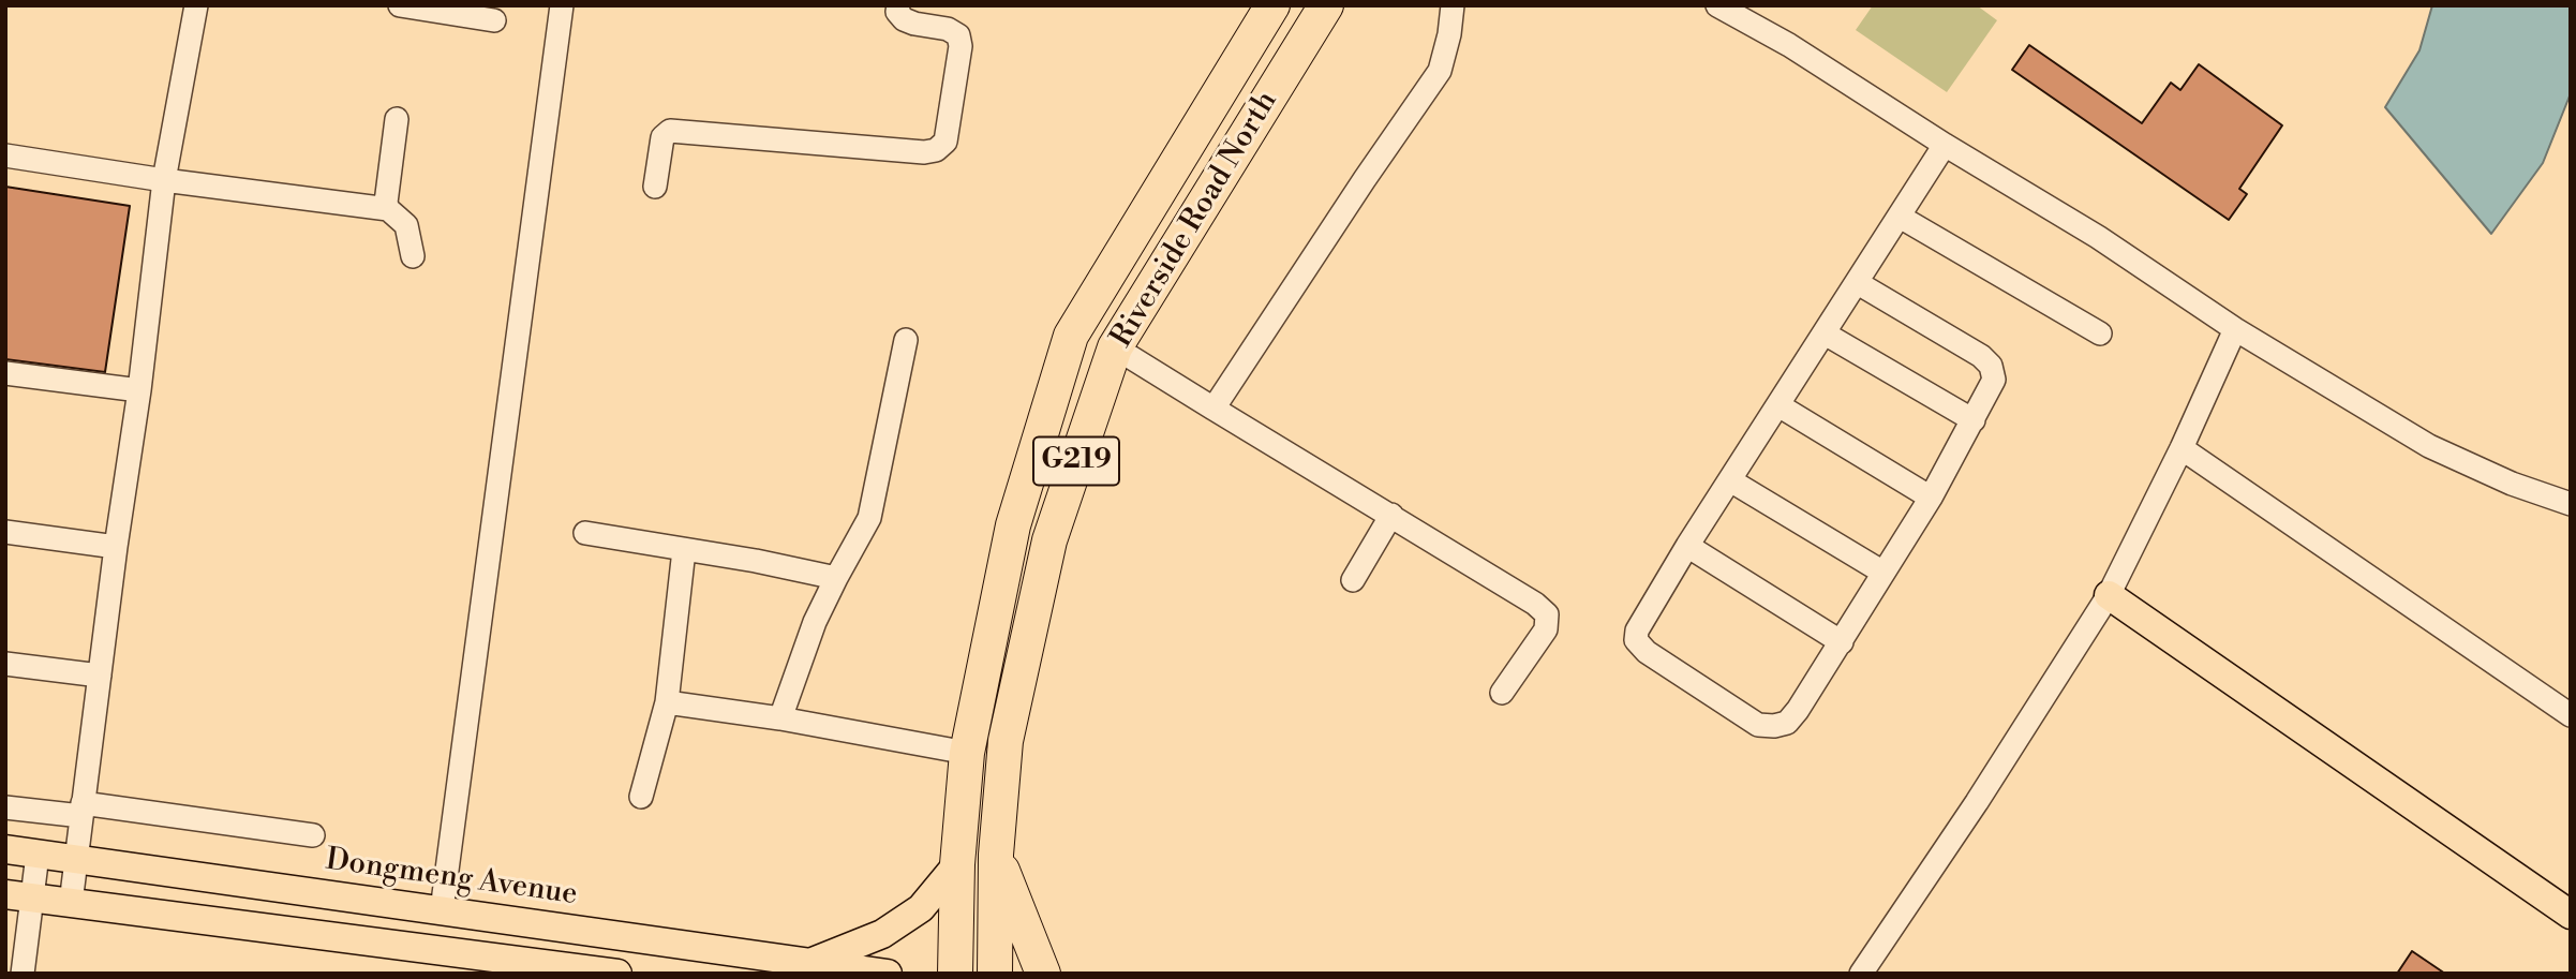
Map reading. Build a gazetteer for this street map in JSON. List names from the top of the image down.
{
  "streets": {
    "highway": ["Riverside Road North", "G219"],
    "main road": ["Dongmeng Avenue"]
  }
}
